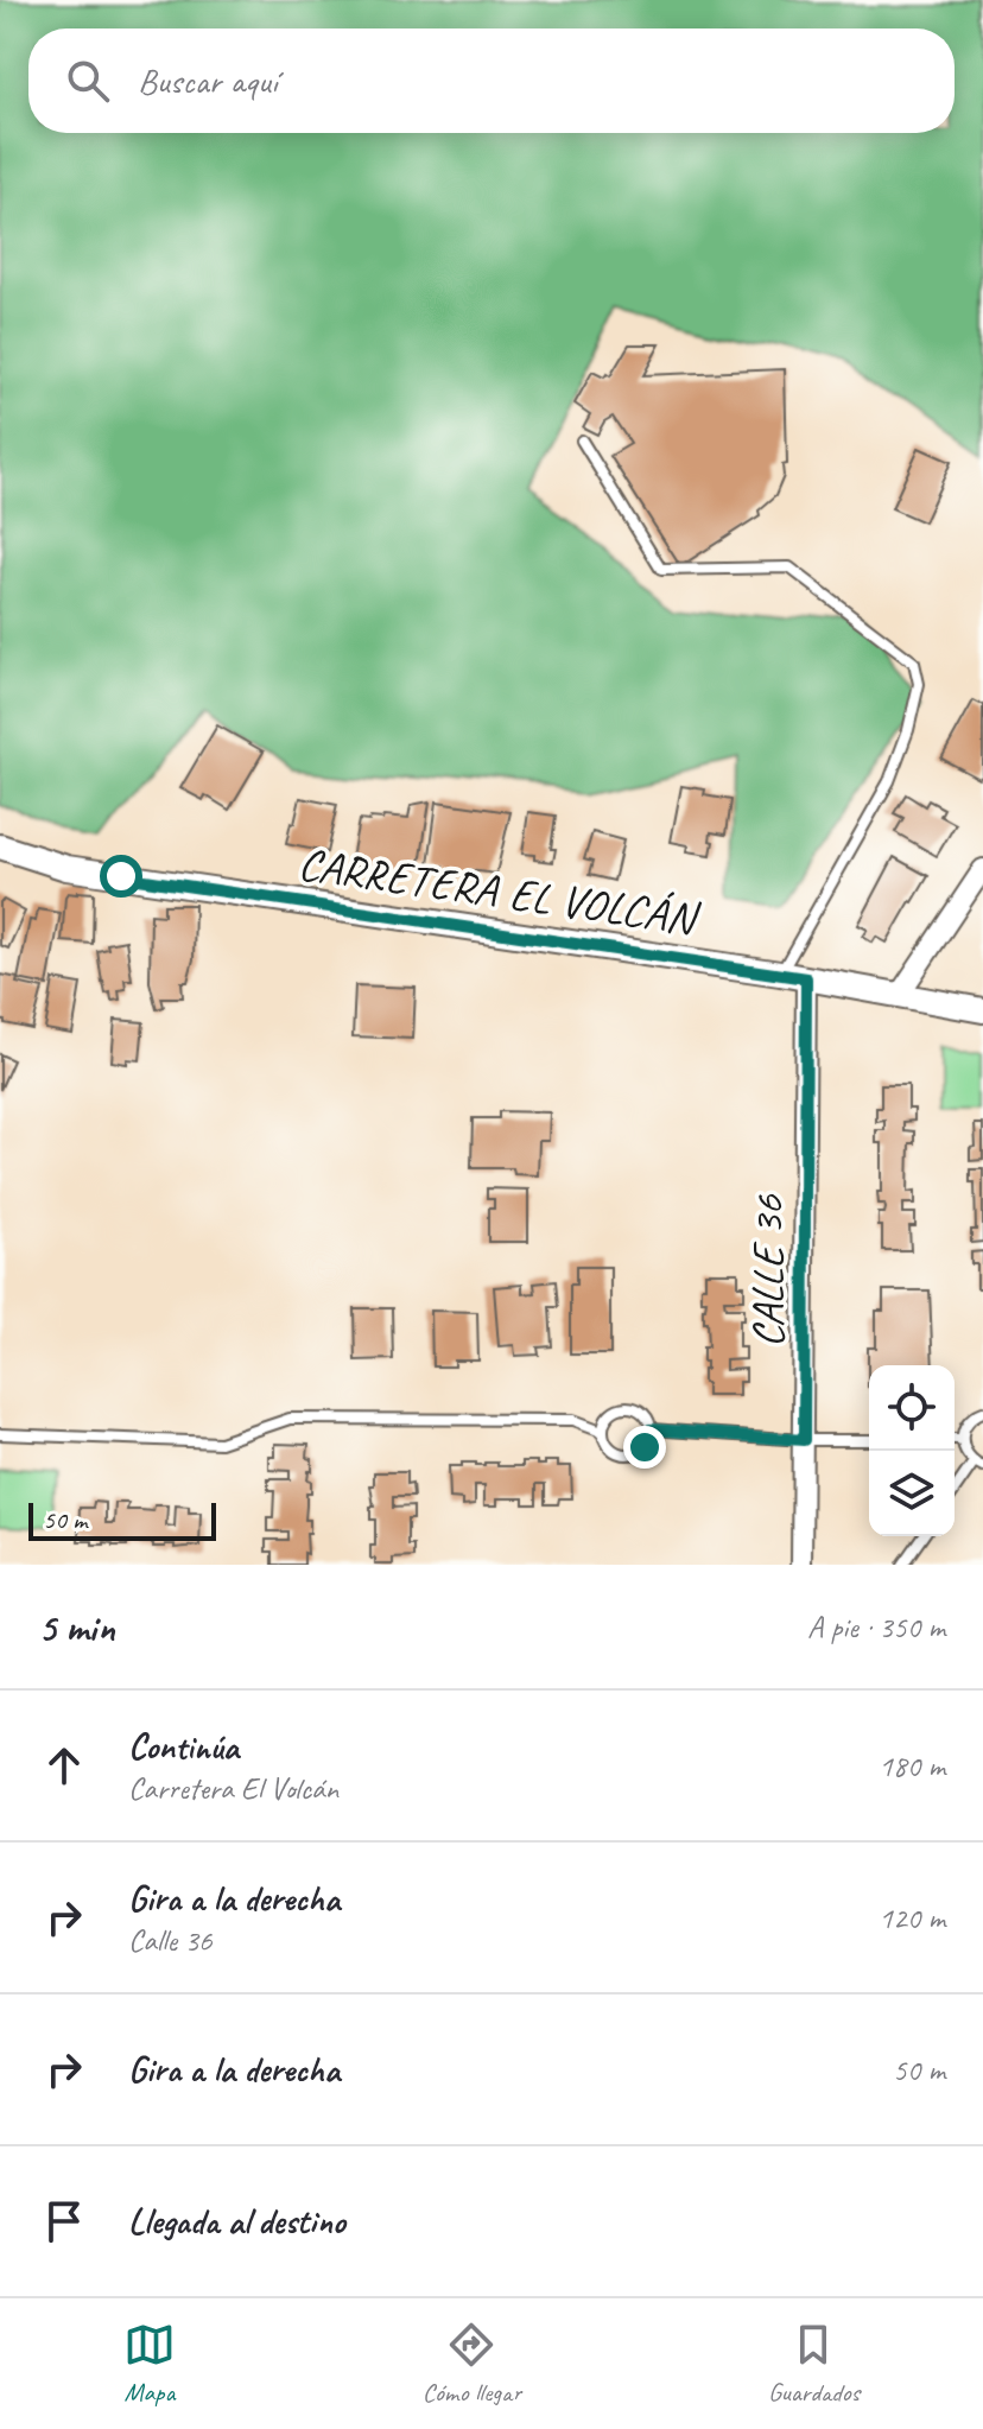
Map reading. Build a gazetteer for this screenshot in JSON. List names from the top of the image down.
{
  "streets": {
    "street": ["CARRETERA EL VOLCÁN", "CALLE 36"]
  },
  "crossings": [
    ["CARRETERA EL VOLCÁN", "CALLE 36"]
  ],
  "scale_bar": "50 m",
  "page": {
    "search": "Buscar aquí",
    "scale": "50 m",
    "heading": ["5 min", "A pie · 350 m"],
    "list": [
      ["Continúa", "Carretera El Volcán", "180 m"],
      ["Gira a la derecha", "Calle 36", "120 m"],
      ["Gira a la derecha", "50 m"],
      "Llegada al destino"
    ],
    "nav": ["Mapa", "Cómo llegar", "Guardados"]
  }
}
